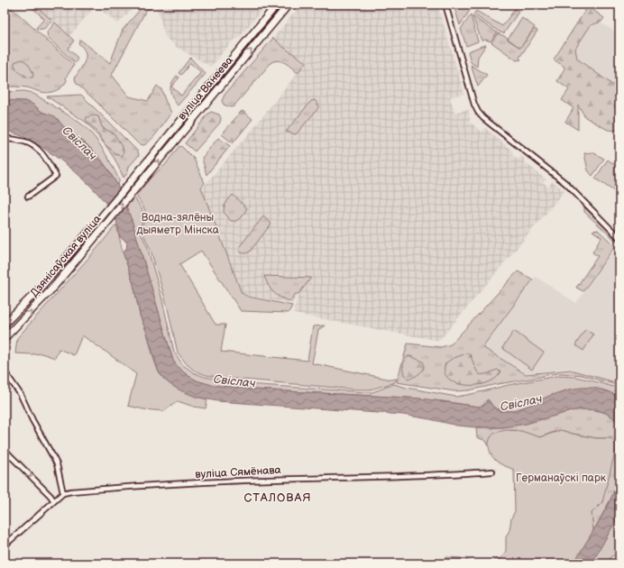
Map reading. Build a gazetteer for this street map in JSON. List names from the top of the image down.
{
  "streets": {
    "main road": ["вуліца Ванеева", "Дзянісаўская вуліца"],
    "street": ["вуліца Сямёнава"]
  },
  "crossings": [
    ["вуліца Ванеева", "Дзянісаўская вуліца"]
  ],
  "districts": ["СТАЛОВАЯ"],
  "water": ["Свіслач"],
  "parks": ["Водна-зялёны дыяметр Мінска", "Германаўскі парк"]
}
